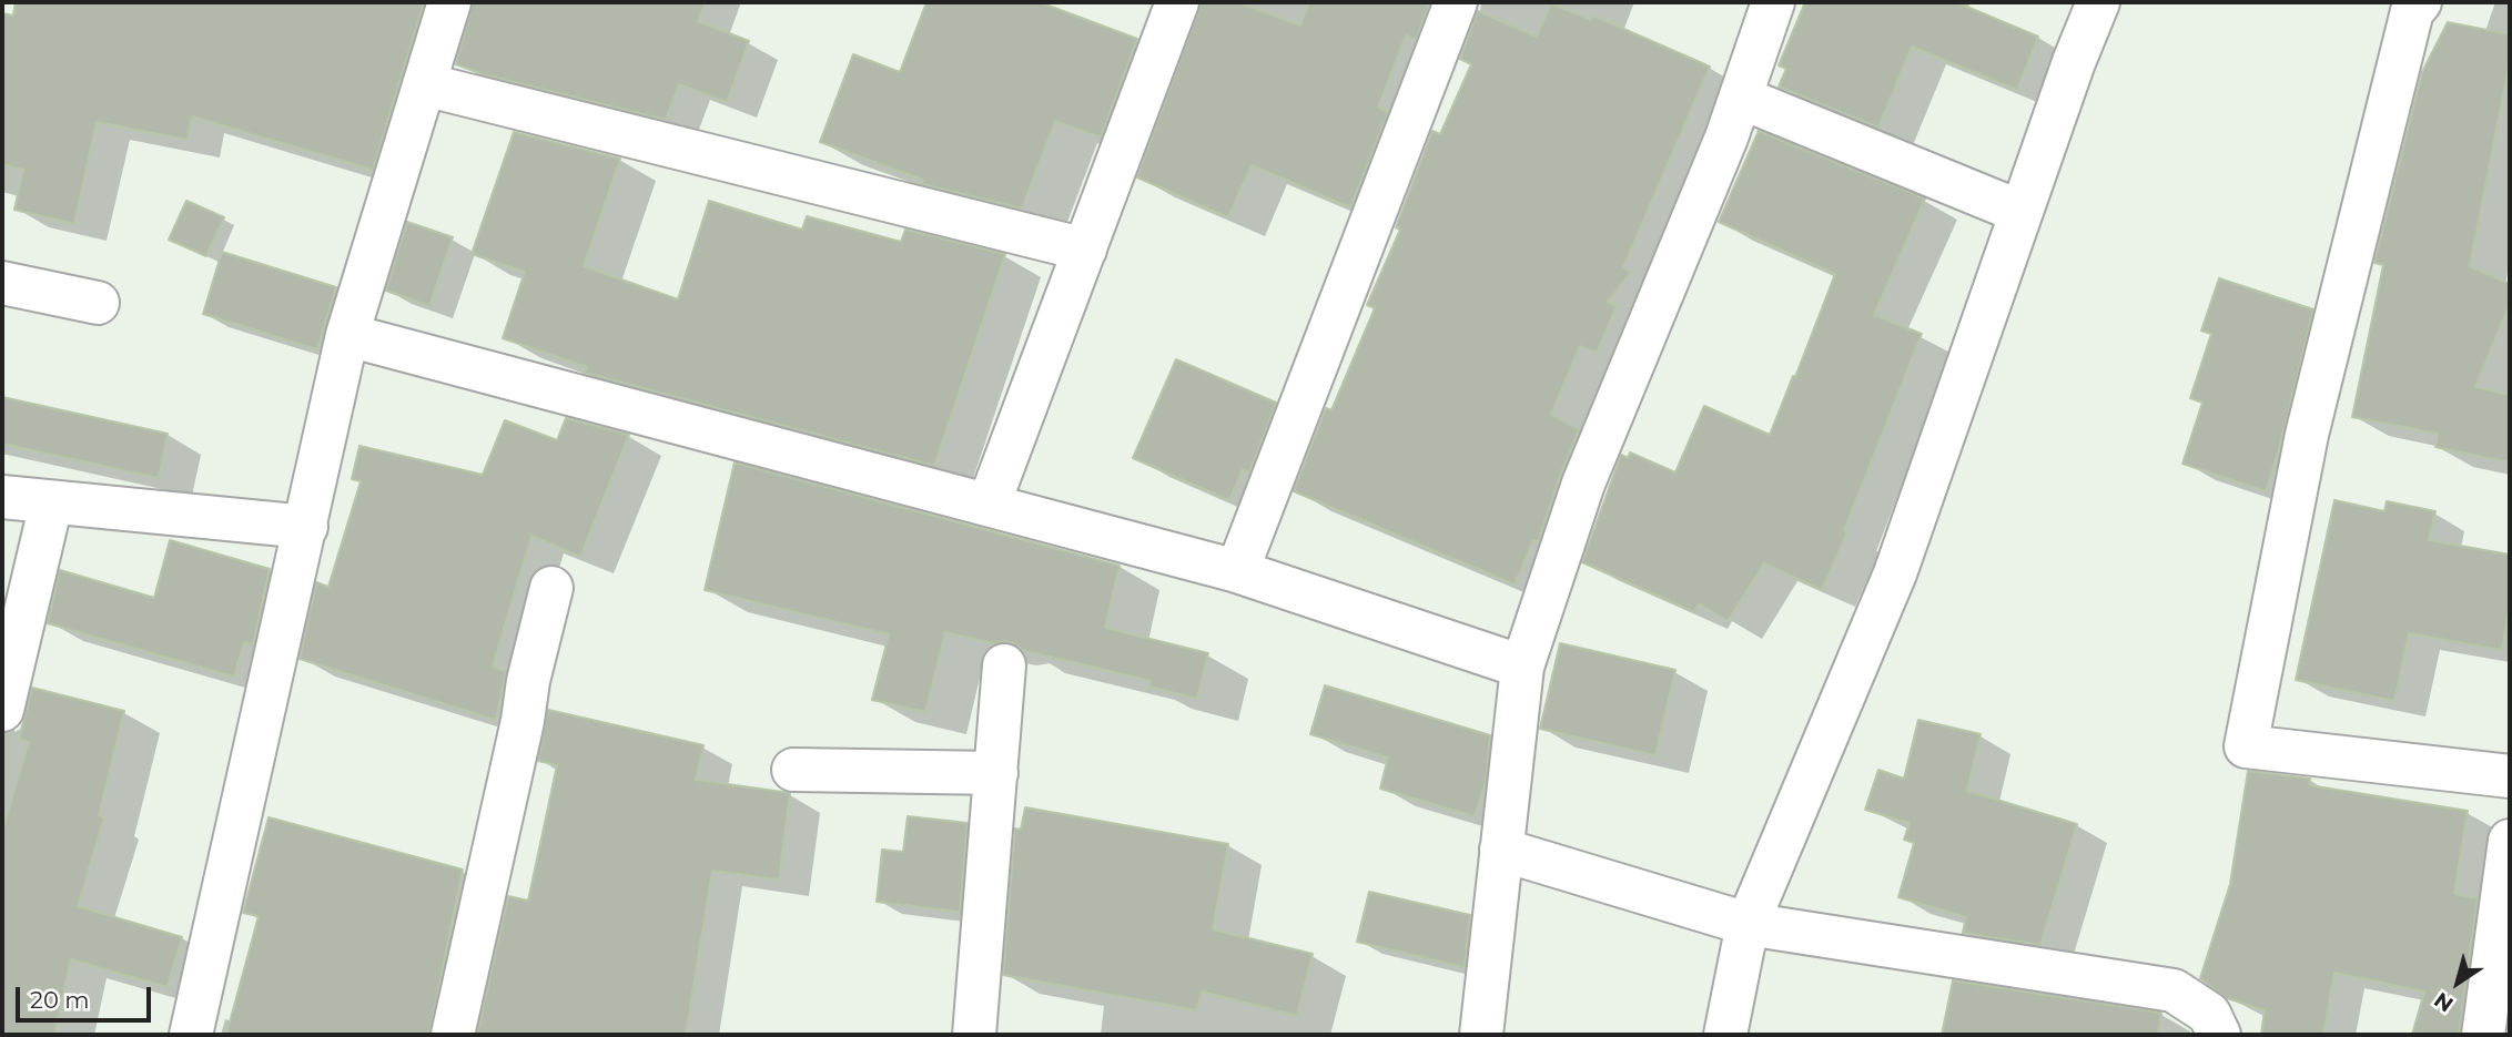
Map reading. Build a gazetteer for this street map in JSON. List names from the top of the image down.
{
  "scale_bar": "20 m",
  "north": "bottom left"
}
